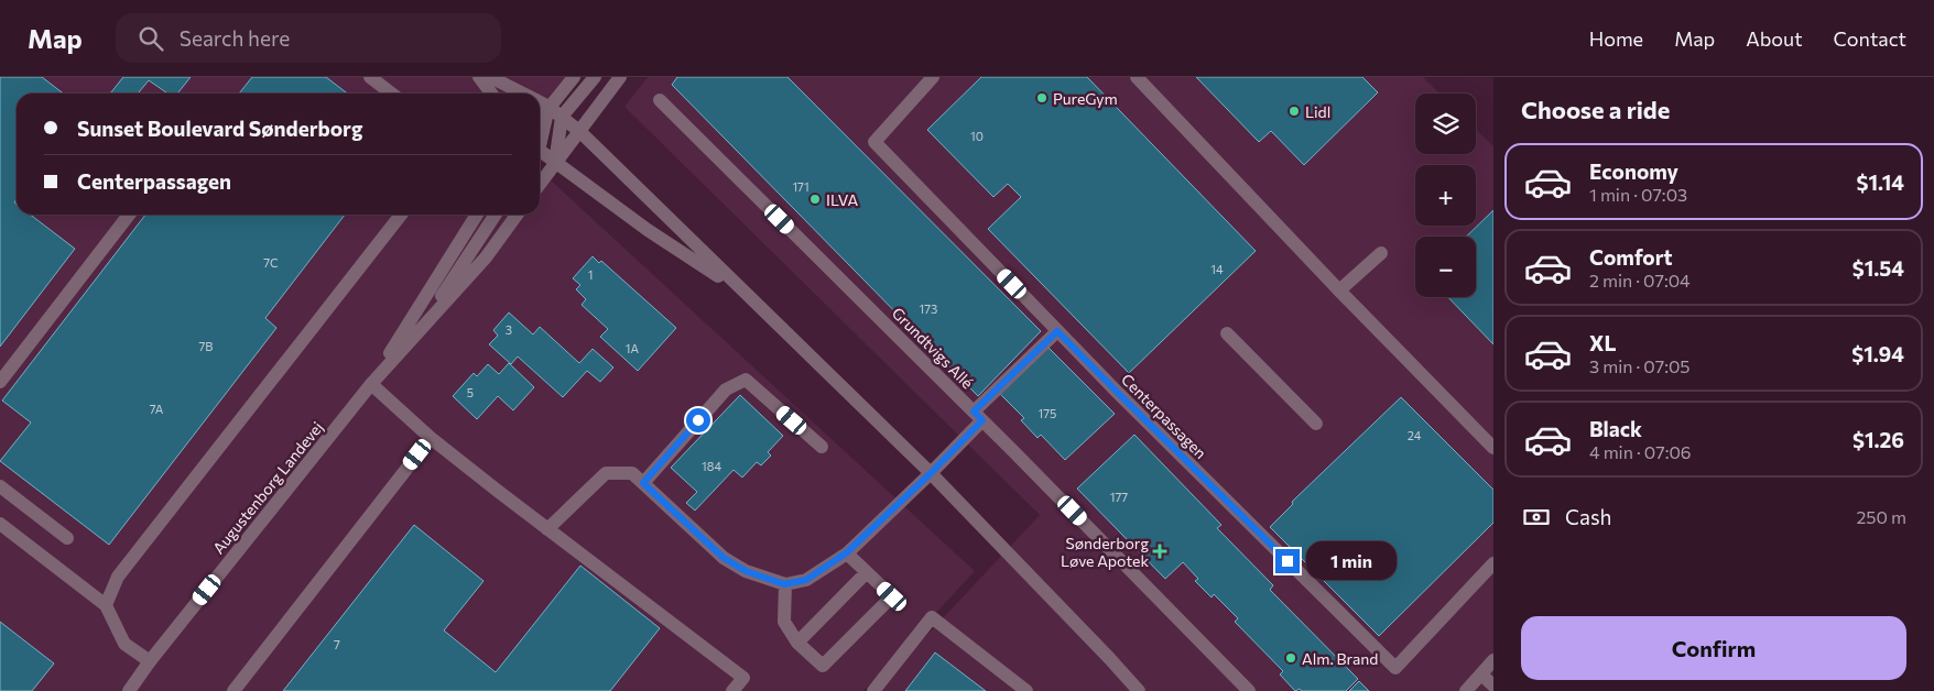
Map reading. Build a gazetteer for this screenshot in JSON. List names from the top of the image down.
{
  "streets": {
    "street": ["Grundtvigs Allé", "Centerpassagen", "Augustenborg Landevej"]
  },
  "places": {
    "other": [
      "PureGym",
      "Lidl",
      "ILVA",
      "Alm. Brand"
    ],
    "health": ["Sønderborg Løve Apotek"]
  },
  "house_numbers": [
    "10",
    "171",
    "7C",
    "14",
    "1",
    "173",
    "3",
    "7B",
    "1A",
    "5",
    "7A",
    "175",
    "24",
    "184",
    "177",
    "7"
  ],
  "page": {
    "header": "Map",
    "search": "Search here",
    "nav": [
      "Home",
      "Map",
      "About",
      "Contact"
    ],
    "heading": "Choose a ride",
    "map_buttons": ["+", "−"],
    "banner": ["Sunset Boulevard Sønderborg", "Centerpassagen"],
    "list": [
      {
        "name": "Economy",
        "note": "1 min · 07:03",
        "value": "$1.14"
      },
      {
        "name": "Comfort",
        "note": "2 min · 07:04",
        "value": "$1.54"
      },
      {
        "name": "XL",
        "note": "3 min · 07:05",
        "value": "$1.94"
      },
      {
        "name": "Black",
        "note": "4 min · 07:06",
        "value": "$1.26"
      }
    ],
    "pay": ["Cash", "250 m"],
    "bubble": "1 min",
    "buttons": "Confirm"
  }
}
